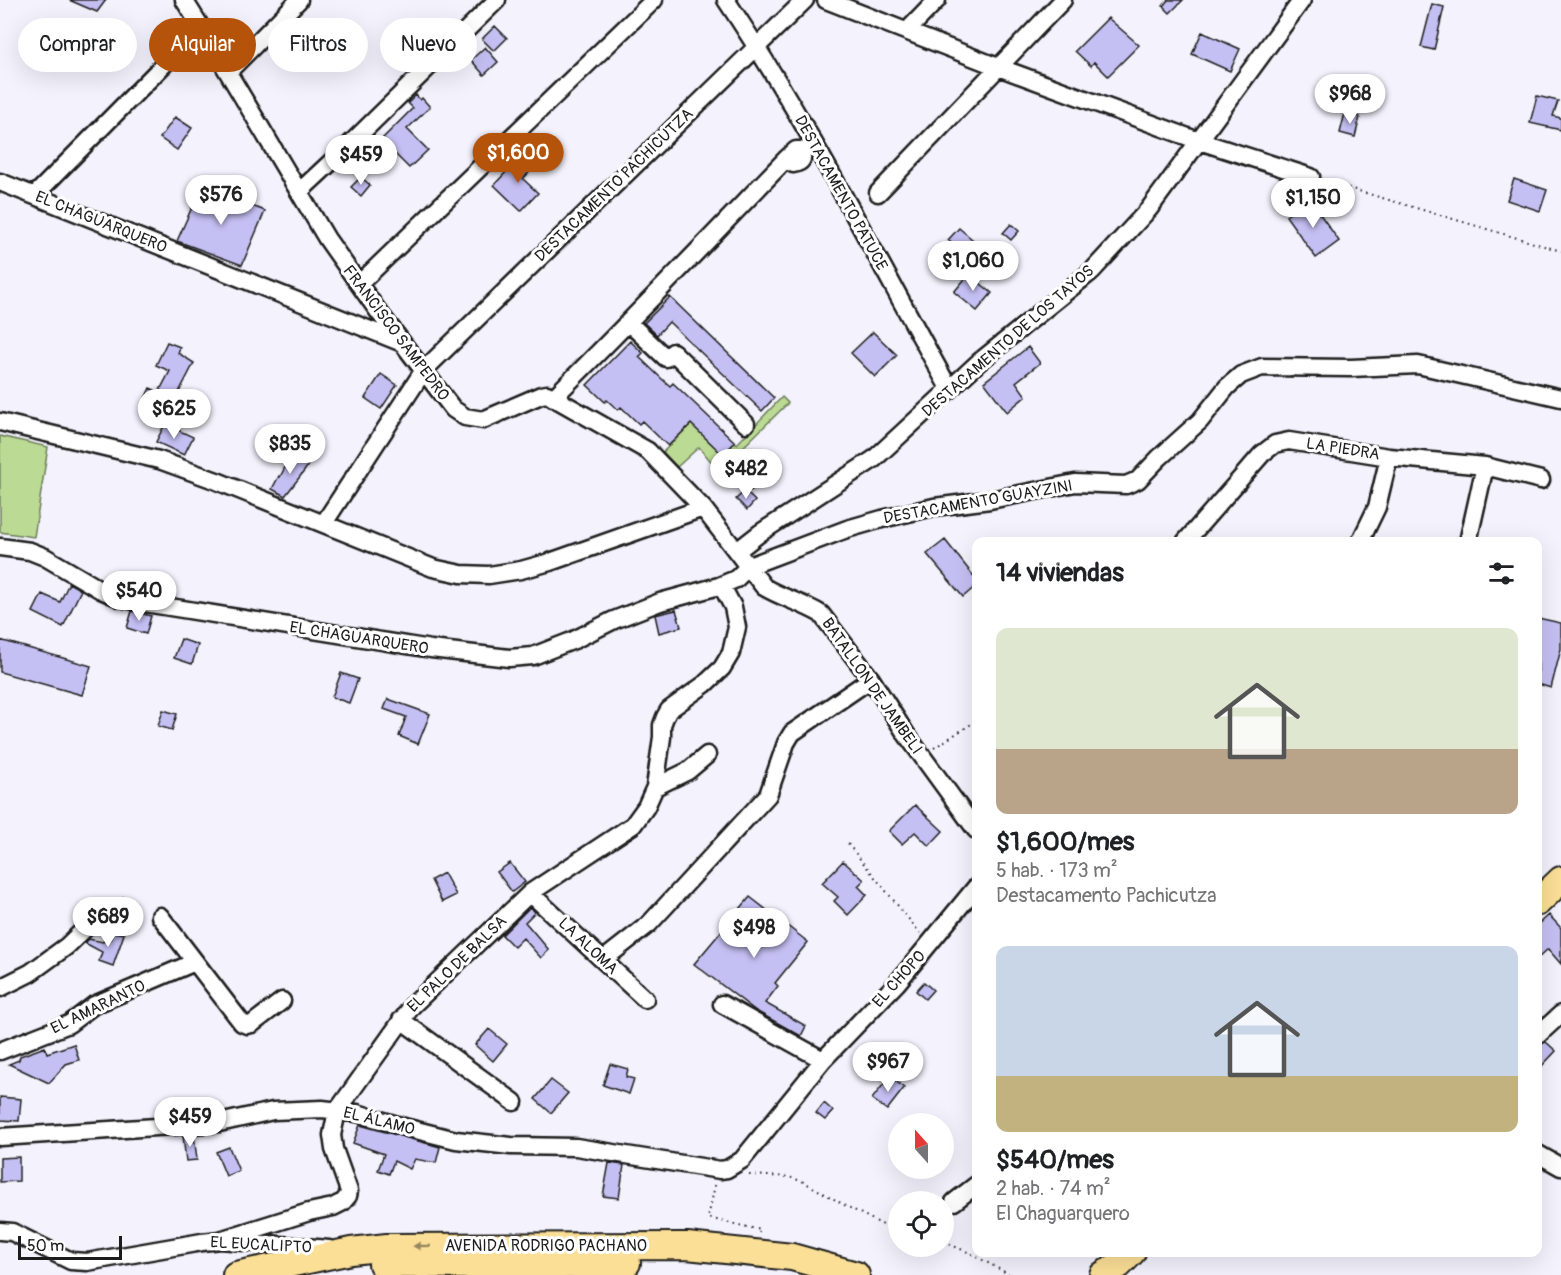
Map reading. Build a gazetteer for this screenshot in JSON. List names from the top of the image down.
{
  "streets": {
    "main road": ["AVENIDA RODRIGO PACHANO"],
    "street": [
      "DESTACAMENTO PACHICUTZA",
      "DESTACAMENTO PATUCE",
      "EL CHAGUARQUERO",
      "FRANCISCO SAMPEDRO",
      "DESTACAMENTO DE LOS TAYOS",
      "LA PIEDRA",
      "DESTACAMENTO GUAYZINI",
      "BATALLON DE JAMBELI",
      "LA ALOMA",
      "EL PALO DE BALSA",
      "EL CHOPO",
      "EL AMARANTO",
      "EL ÁLAMO",
      "EL EUCALIPTO"
    ]
  },
  "crossings": [
    ["DESTACAMENTO PACHICUTZA", "DESTACAMENTO PATUCE"],
    ["DESTACAMENTO PACHICUTZA", "FRANCISCO SAMPEDRO"],
    ["DESTACAMENTO PATUCE", "DESTACAMENTO DE LOS TAYOS"],
    ["EL CHAGUARQUERO", "FRANCISCO SAMPEDRO"],
    ["EL CHAGUARQUERO", "DESTACAMENTO GUAYZINI"],
    ["EL CHAGUARQUERO", "EL PALO DE BALSA"],
    ["DESTACAMENTO GUAYZINI", "BATALLON DE JAMBELI"],
    ["DESTACAMENTO GUAYZINI", "EL PALO DE BALSA"],
    ["LA ALOMA", "EL PALO DE BALSA"],
    ["EL PALO DE BALSA", "EL ÁLAMO"],
    ["EL PALO DE BALSA", "EL EUCALIPTO"],
    ["EL CHOPO", "EL ÁLAMO"],
    ["EL EUCALIPTO", "AVENIDA RODRIGO PACHANO"]
  ],
  "scale_bar": "50 m",
  "north": "top",
  "page": {
    "chip": [
      "Comprar",
      "Alquilar",
      "Filtros",
      "Nuevo"
    ],
    "price": [
      "$968",
      "$1,600",
      "$459",
      "$576",
      "$1,150",
      "$1,060",
      "$625",
      "$835",
      "$482",
      "$540",
      "$689",
      "$498",
      "$967",
      "$459"
    ],
    "heading": "14 viviendas",
    "list": [
      {
        "name": "$1,600/mes",
        "note": "5 hab. · 173 m² · Destacamento Pachicutza"
      },
      {
        "name": "$540/mes",
        "note": "2 hab. · 74 m² · El Chaguarquero"
      }
    ],
    "scale": "50 m"
  }
}
